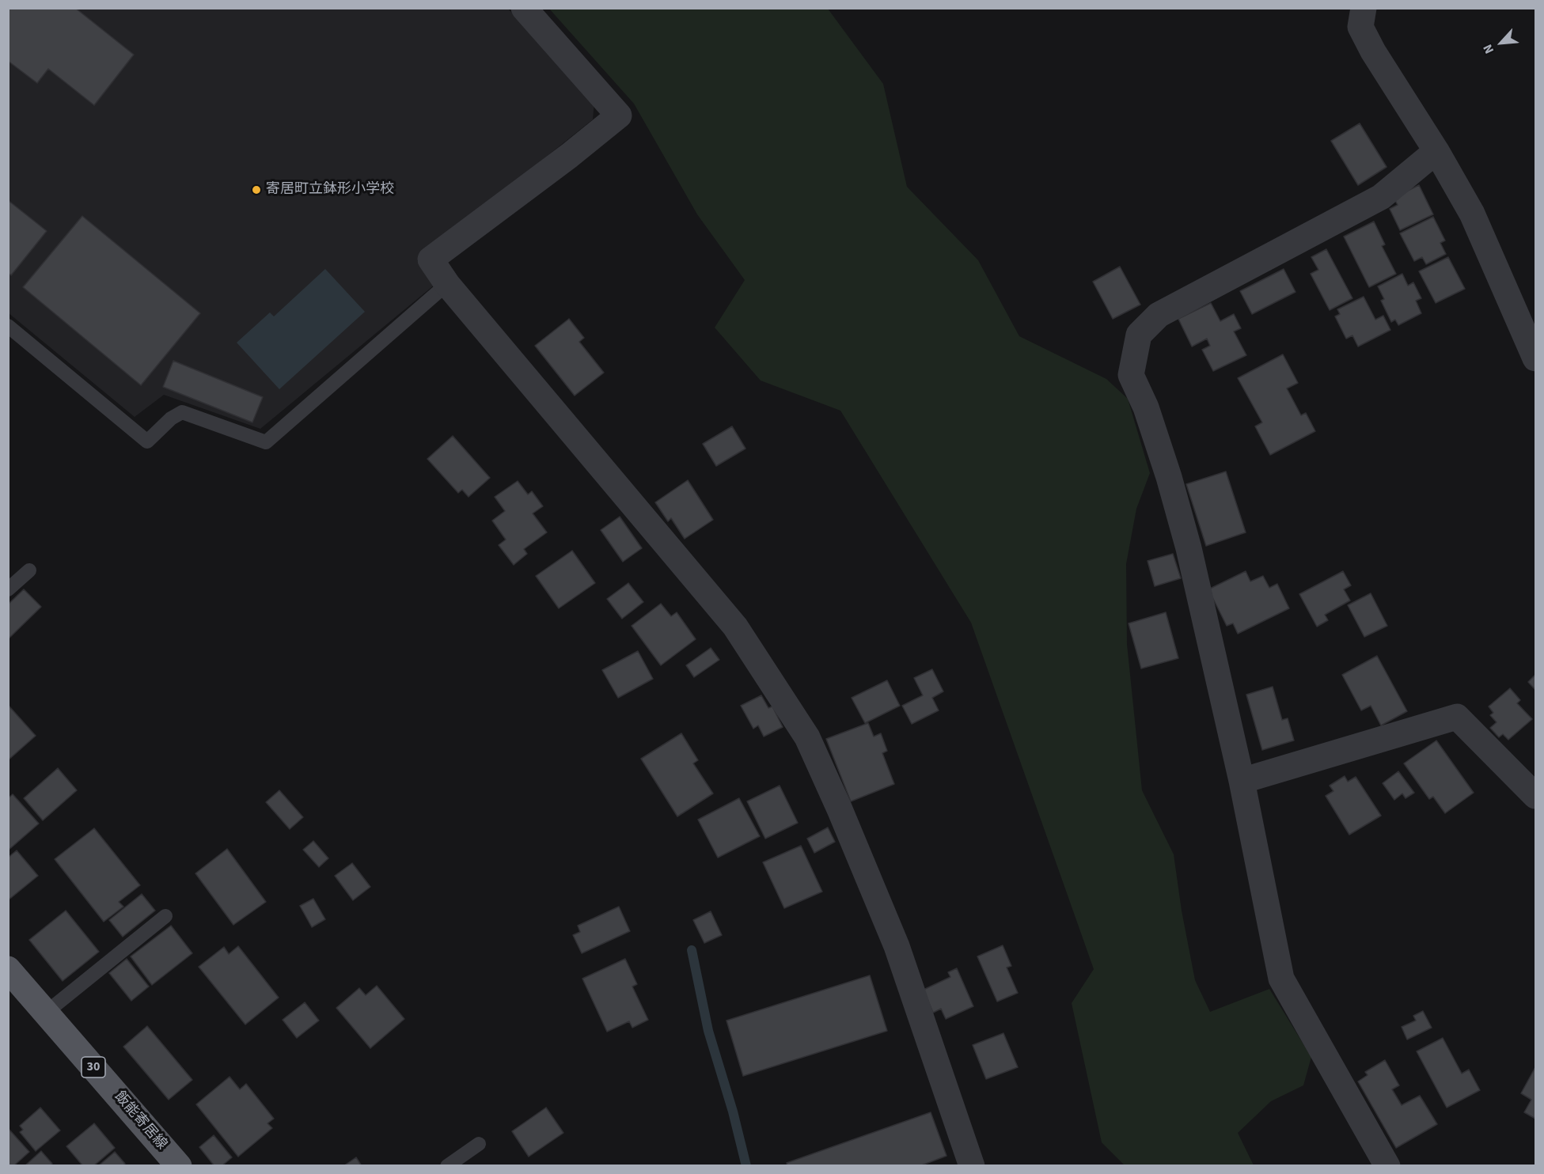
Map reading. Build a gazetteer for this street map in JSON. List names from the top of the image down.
{
  "streets": {
    "main road": ["30", "飯能寄居線"]
  },
  "places": ["寄居町立鉢形小学校"],
  "north": "bottom left"
}
